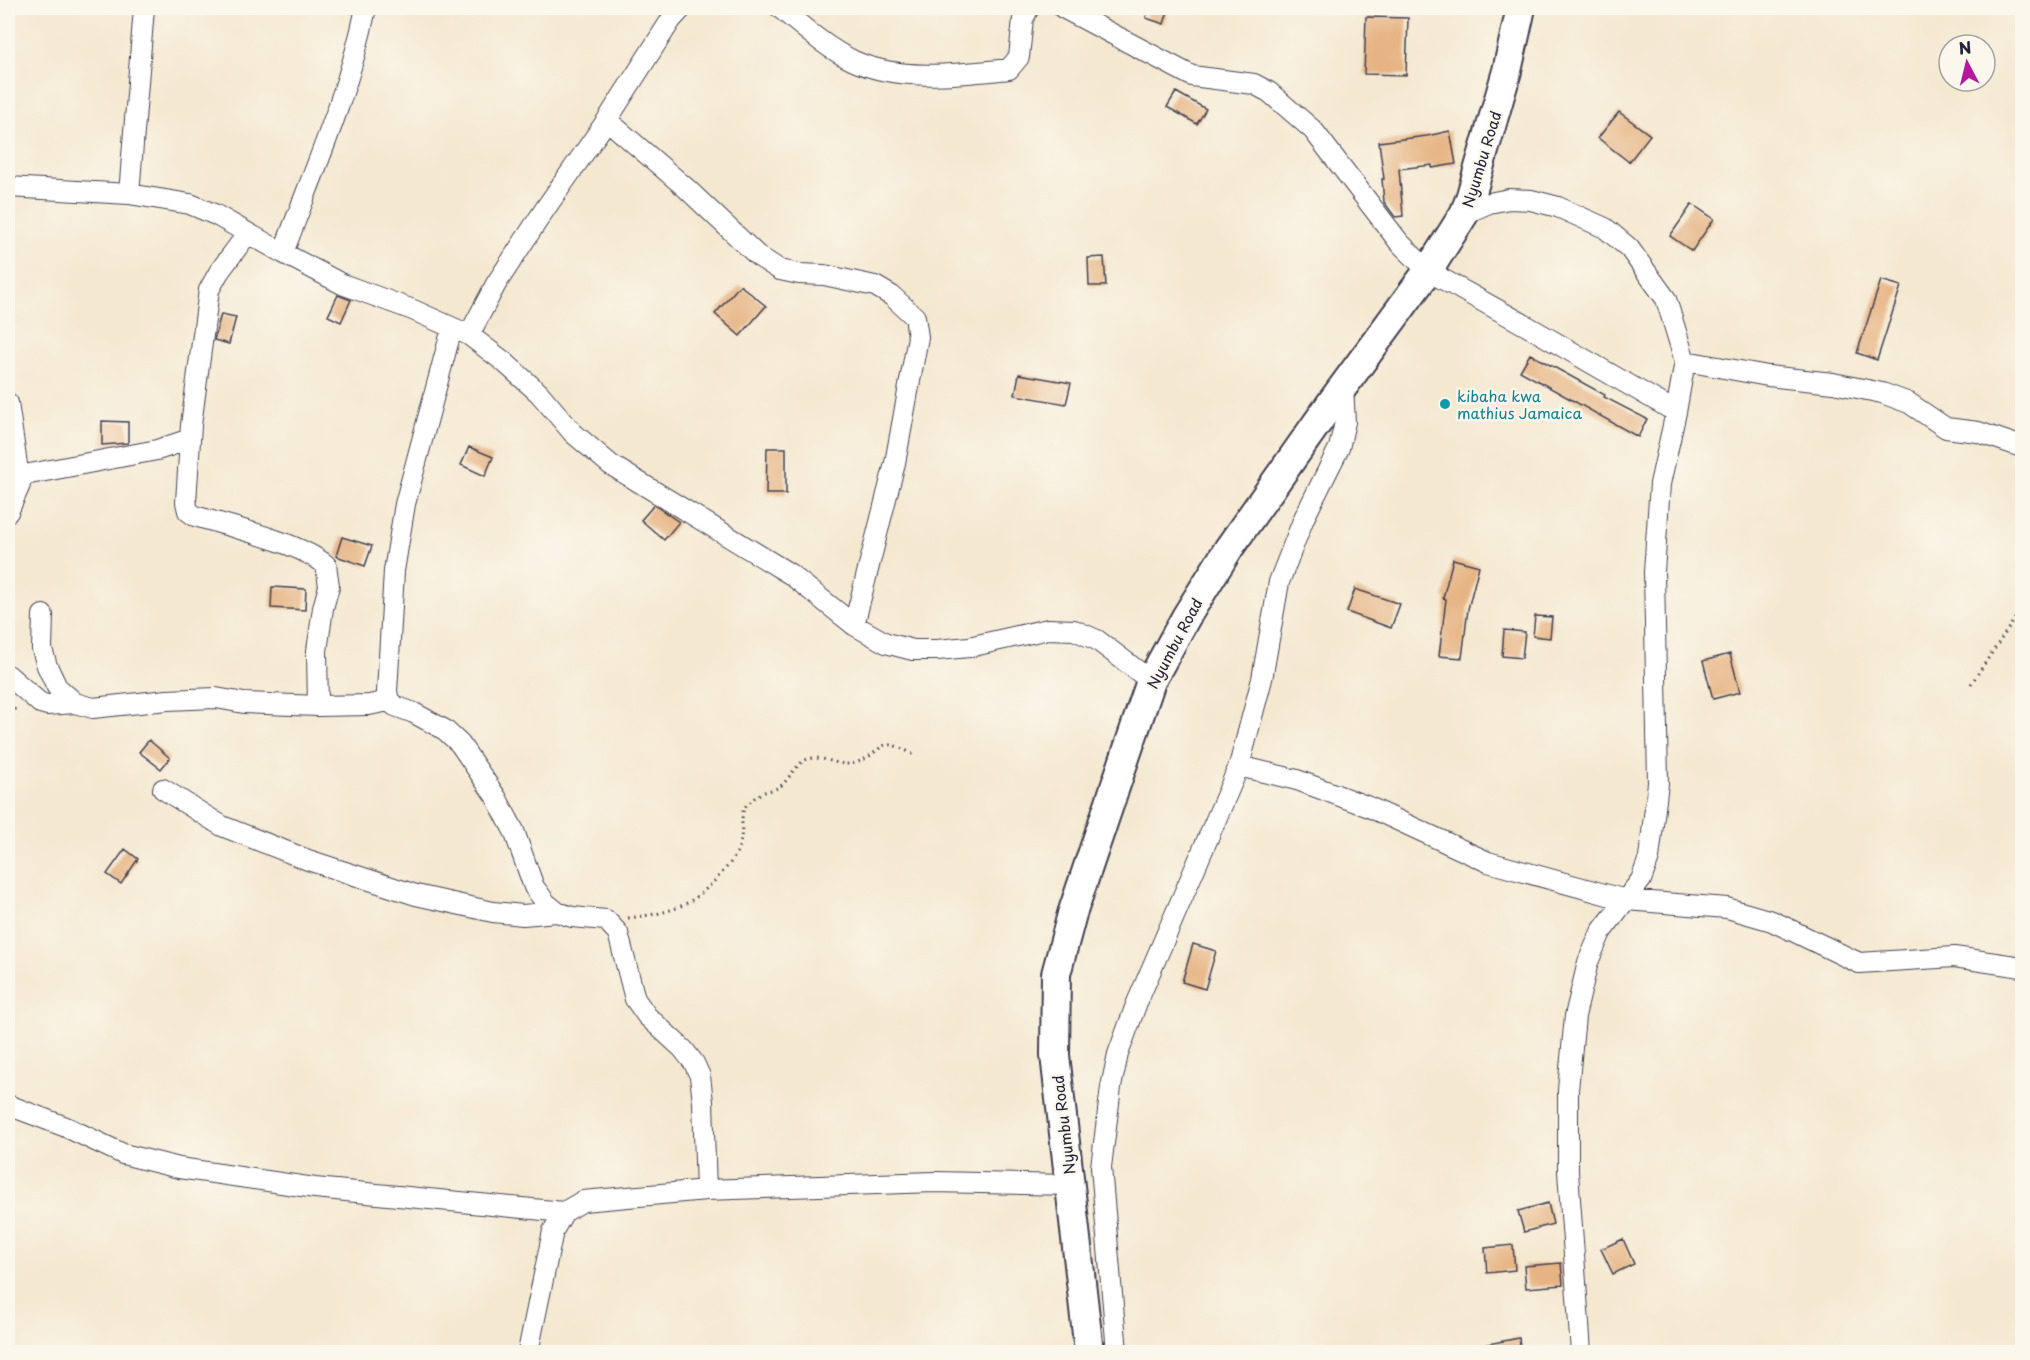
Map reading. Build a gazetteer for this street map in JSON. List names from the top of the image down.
{
  "streets": {
    "street": ["Nyumbu Road"]
  },
  "places": ["kibaha kwa mathius Jamaica"],
  "north": "top"
}
